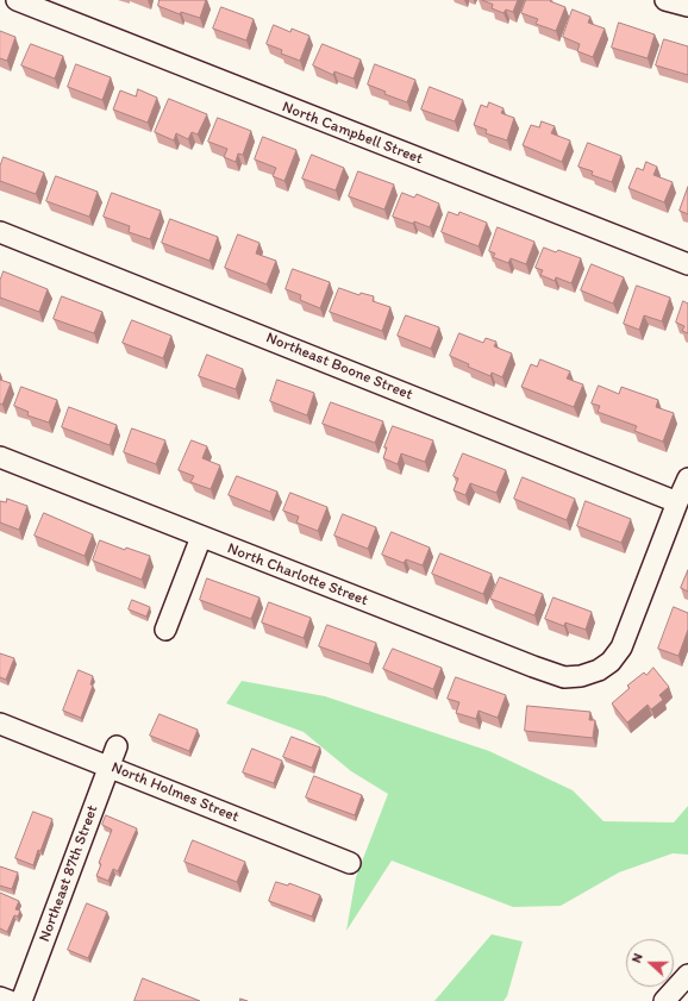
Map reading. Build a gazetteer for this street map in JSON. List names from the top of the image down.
{
  "streets": {
    "street": [
      "North Campbell Street",
      "Northeast Boone Street",
      "North Charlotte Street",
      "North Holmes Street",
      "Northeast 87th Street"
    ]
  },
  "crossings": [
    ["Northeast Boone Street", "North Charlotte Street"],
    ["North Holmes Street", "Northeast 87th Street"]
  ],
  "north": "left"
}
